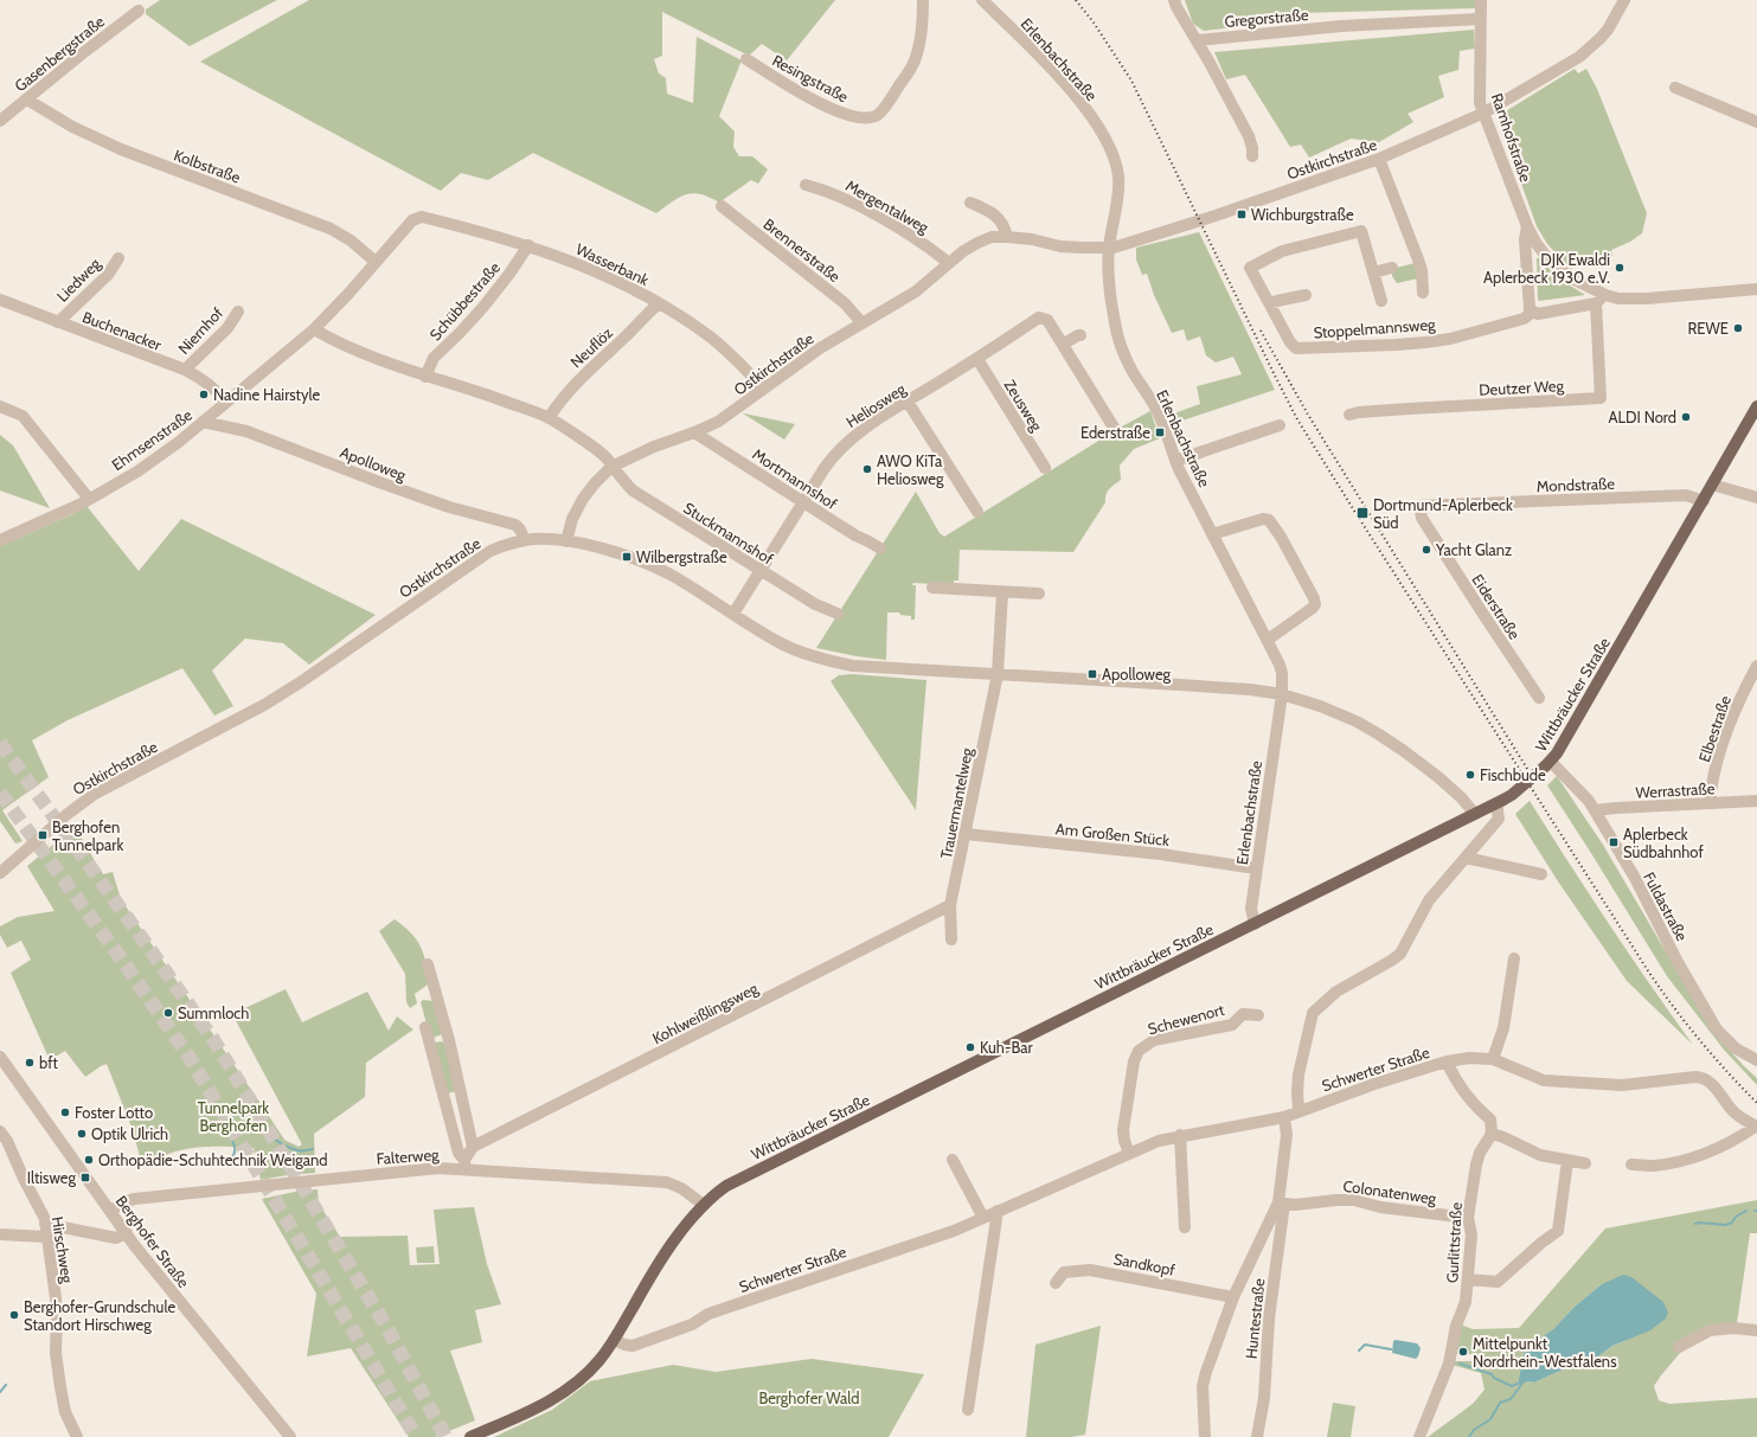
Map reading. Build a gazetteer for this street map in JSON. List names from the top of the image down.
{
  "streets": {
    "main road": ["Wittbräucker Straße"],
    "street": [
      "Gregorstraße",
      "Gasenbergstraße",
      "Erlenbachstraße",
      "Resingstraße",
      "Ramhofstraße",
      "Ostkirchstraße",
      "Kolbstraße",
      "Mergentalweg",
      "Brennerstraße",
      "Wasserbank",
      "Liedweg",
      "Schübbestraße",
      "Stoppelmannsweg",
      "Buchenacker",
      "Niernhof",
      "Neuflöz",
      "Deutzer Weg",
      "Heliosweg",
      "Zeusweg",
      "Ehmsenstraße",
      "Apolloweg",
      "Mortmannshof",
      "Mondstraße",
      "Stuckmannshof",
      "Eiderstraße",
      "Elbestraße",
      "Werrastraße",
      "Trauermantelweg",
      "Am Großen Stück",
      "Fuldastraße",
      "Kohlweißlingsweg",
      "Schewenort",
      "Schwerter Straße",
      "Falterweg",
      "Colonatenweg",
      "Berghofer Straße",
      "Gurlittstraße",
      "Hirschweg",
      "Sandkopf",
      "Huntestraße"
    ]
  },
  "crossings": [
    ["Gregorstraße", "Ramhofstraße"],
    ["Gasenbergstraße", "Kolbstraße"],
    ["Erlenbachstraße", "Ostkirchstraße"],
    ["Erlenbachstraße", "Wittbräucker Straße"],
    ["Erlenbachstraße", "Am Großen Stück"],
    ["Ramhofstraße", "Ostkirchstraße"],
    ["Ramhofstraße", "Stoppelmannsweg"],
    ["Ramhofstraße", "Deutzer Weg"],
    ["Ostkirchstraße", "Mergentalweg"],
    ["Ostkirchstraße", "Brennerstraße"],
    ["Ostkirchstraße", "Wasserbank"],
    ["Ostkirchstraße", "Apolloweg"],
    ["Ostkirchstraße", "Mortmannshof"],
    ["Ostkirchstraße", "Stuckmannshof"],
    ["Kolbstraße", "Ehmsenstraße"],
    ["Wasserbank", "Schübbestraße"],
    ["Wasserbank", "Neuflöz"],
    ["Wasserbank", "Ehmsenstraße"],
    ["Liedweg", "Buchenacker"],
    ["Stoppelmannsweg", "Deutzer Weg"],
    ["Buchenacker", "Niernhof"],
    ["Buchenacker", "Ehmsenstraße"],
    ["Heliosweg", "Zeusweg"],
    ["Heliosweg", "Mortmannshof"],
    ["Heliosweg", "Stuckmannshof"],
    ["Ehmsenstraße", "Apolloweg"],
    ["Mondstraße", "Eiderstraße"],
    ["Mondstraße", "Wittbräucker Straße"],
    ["Wittbräucker Straße", "Fuldastraße"],
    ["Wittbräucker Straße", "Schwerter Straße"],
    ["Wittbräucker Straße", "Falterweg"],
    ["Elbestraße", "Werrastraße"],
    ["Werrastraße", "Fuldastraße"],
    ["Trauermantelweg", "Am Großen Stück"],
    ["Trauermantelweg", "Kohlweißlingsweg"],
    ["Schewenort", "Schwerter Straße"],
    ["Schwerter Straße", "Huntestraße"],
    ["Falterweg", "Berghofer Straße"],
    ["Colonatenweg", "Gurlittstraße"],
    ["Colonatenweg", "Huntestraße"]
  ],
  "parks": ["Tunnelpark Berghofen", "Berghofer Wald"],
  "places": {
    "transit": [
      "Wichburgstraße",
      "Ederstraße",
      "Dortmund-Aplerbeck Süd",
      "Wilbergstraße",
      "Apolloweg",
      "Berghofen Tunnelpark",
      "Aplerbeck Südbahnhof",
      "Iltisweg"
    ],
    "other": [
      "DJK Ewaldi Aplerbeck 1930 e.V.",
      "REWE",
      "Nadine Hairstyle",
      "ALDI Nord",
      "AWO KiTa Heliosweg",
      "Yacht Glanz",
      "Fischbude",
      "Summloch",
      "Kuh-Bar",
      "bft",
      "Foster Lotto",
      "Optik Ulrich",
      "Orthopädie-Schuhtechnik Weigand",
      "Berghofer-Grundschule Standort Hirschweg",
      "Mittelpunkt Nordrhein-Westfalens"
    ]
  }
}
